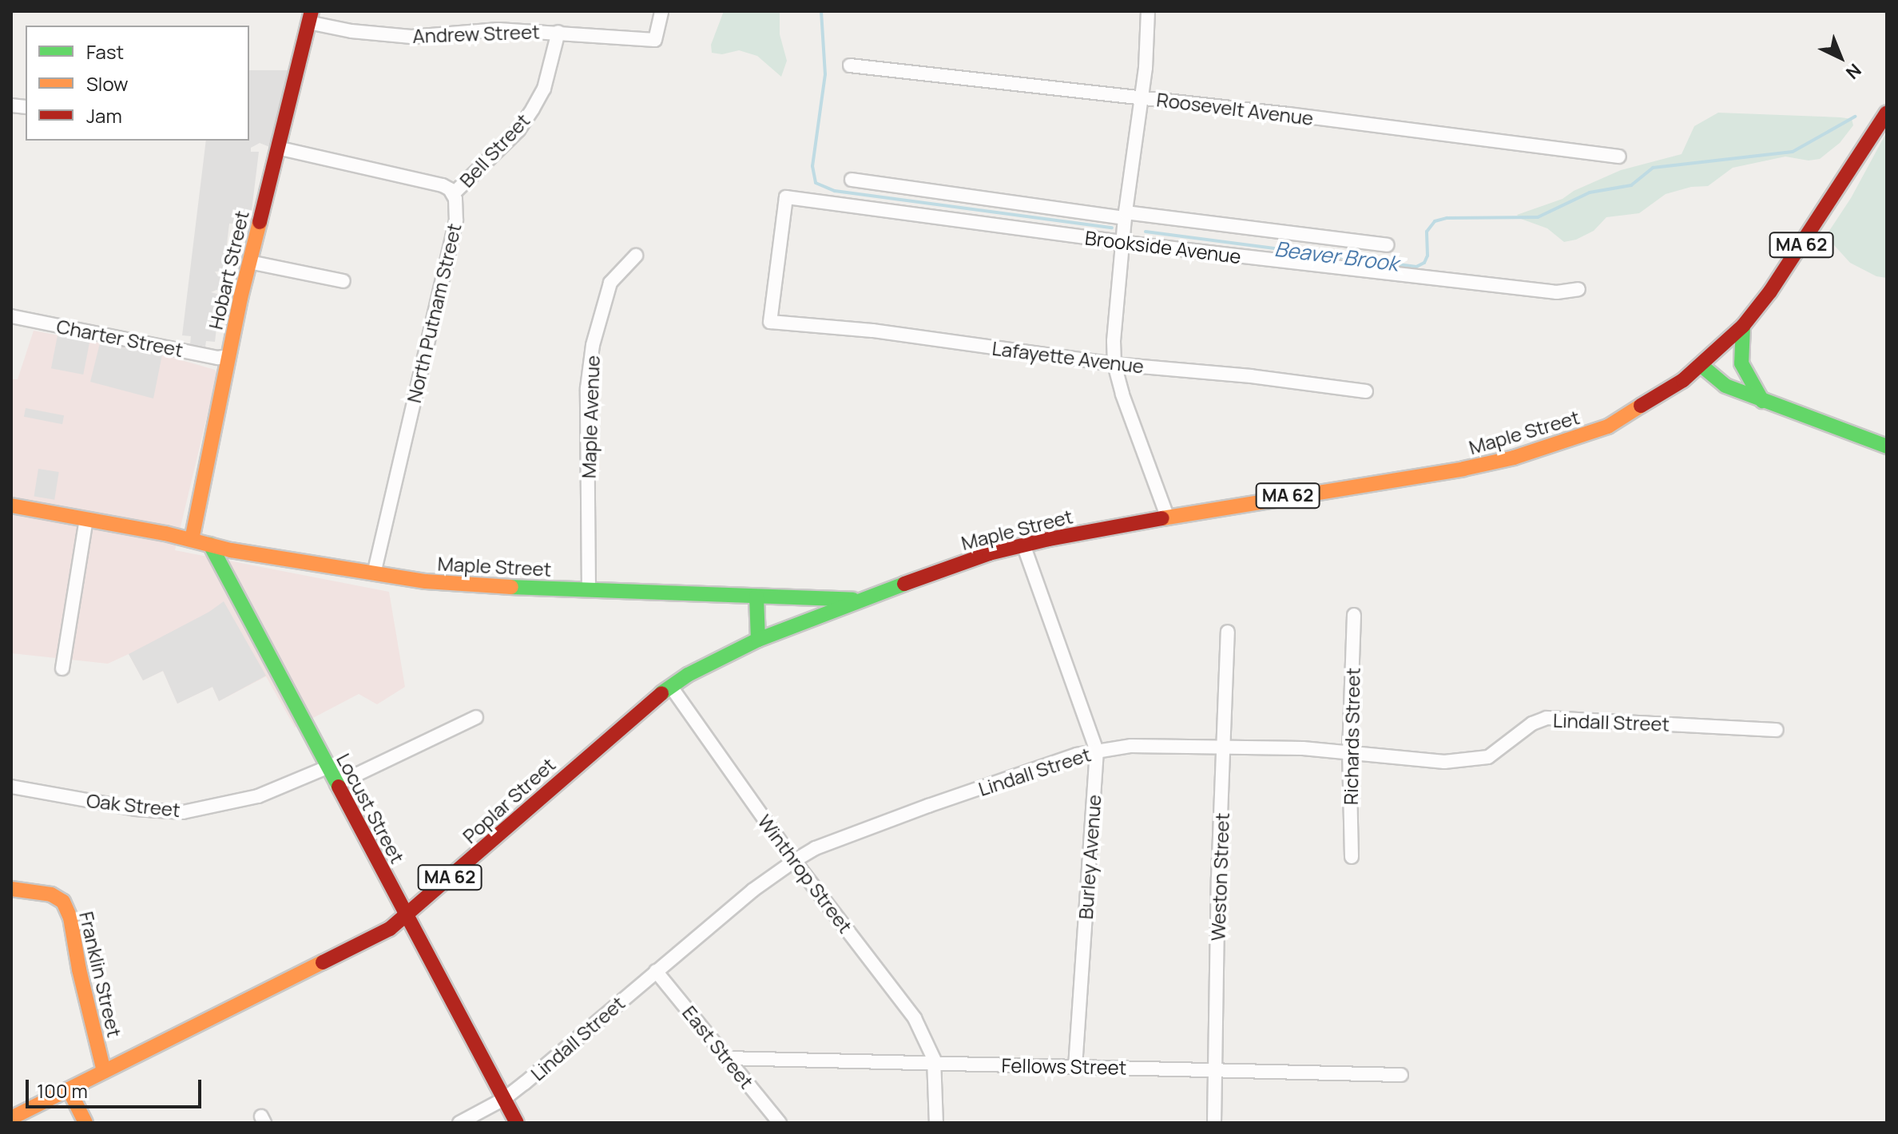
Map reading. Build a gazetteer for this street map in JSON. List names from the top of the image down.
{
  "streets": {
    "main road": [
      "MA 62",
      "Hobart Street",
      "Maple Street",
      "Poplar Street",
      "Locust Street",
      "Franklin Street"
    ],
    "street": [
      "Andrew Street",
      "Roosevelt Avenue",
      "Bell Street",
      "Brookside Avenue",
      "North Putnam Street",
      "Charter Street",
      "Lafayette Avenue",
      "Maple Avenue",
      "Lindall Street",
      "Richards Street",
      "Oak Street",
      "Burley Avenue",
      "Winthrop Street",
      "Weston Street",
      "East Street",
      "Fellows Street"
    ]
  },
  "crossings": [
    ["Andrew Street", "Bell Street"],
    ["Andrew Street", "Hobart Street"],
    ["Bell Street", "North Putnam Street"],
    ["Brookside Avenue", "Lafayette Avenue"],
    ["Hobart Street", "North Putnam Street"],
    ["Hobart Street", "Charter Street"],
    ["Hobart Street", "Maple Street"],
    ["North Putnam Street", "Maple Street"],
    ["Maple Avenue", "Maple Street"],
    ["Maple Street", "Poplar Street"],
    ["Maple Street", "Locust Street"],
    ["Maple Street", "Burley Avenue"],
    ["Lindall Street", "Richards Street"],
    ["Lindall Street", "Locust Street"],
    ["Lindall Street", "Burley Avenue"],
    ["Lindall Street", "Winthrop Street"],
    ["Lindall Street", "Weston Street"],
    ["Lindall Street", "East Street"],
    ["Poplar Street", "Locust Street"],
    ["Poplar Street", "Winthrop Street"],
    ["Poplar Street", "Franklin Street"],
    ["Oak Street", "Locust Street"],
    ["Burley Avenue", "Fellows Street"],
    ["Winthrop Street", "Fellows Street"],
    ["Weston Street", "Fellows Street"],
    ["East Street", "Fellows Street"]
  ],
  "water": ["Beaver Brook"],
  "legend": ["Fast", "Slow", "Jam"],
  "scale_bar": "100 m",
  "north": "bottom right"
}
